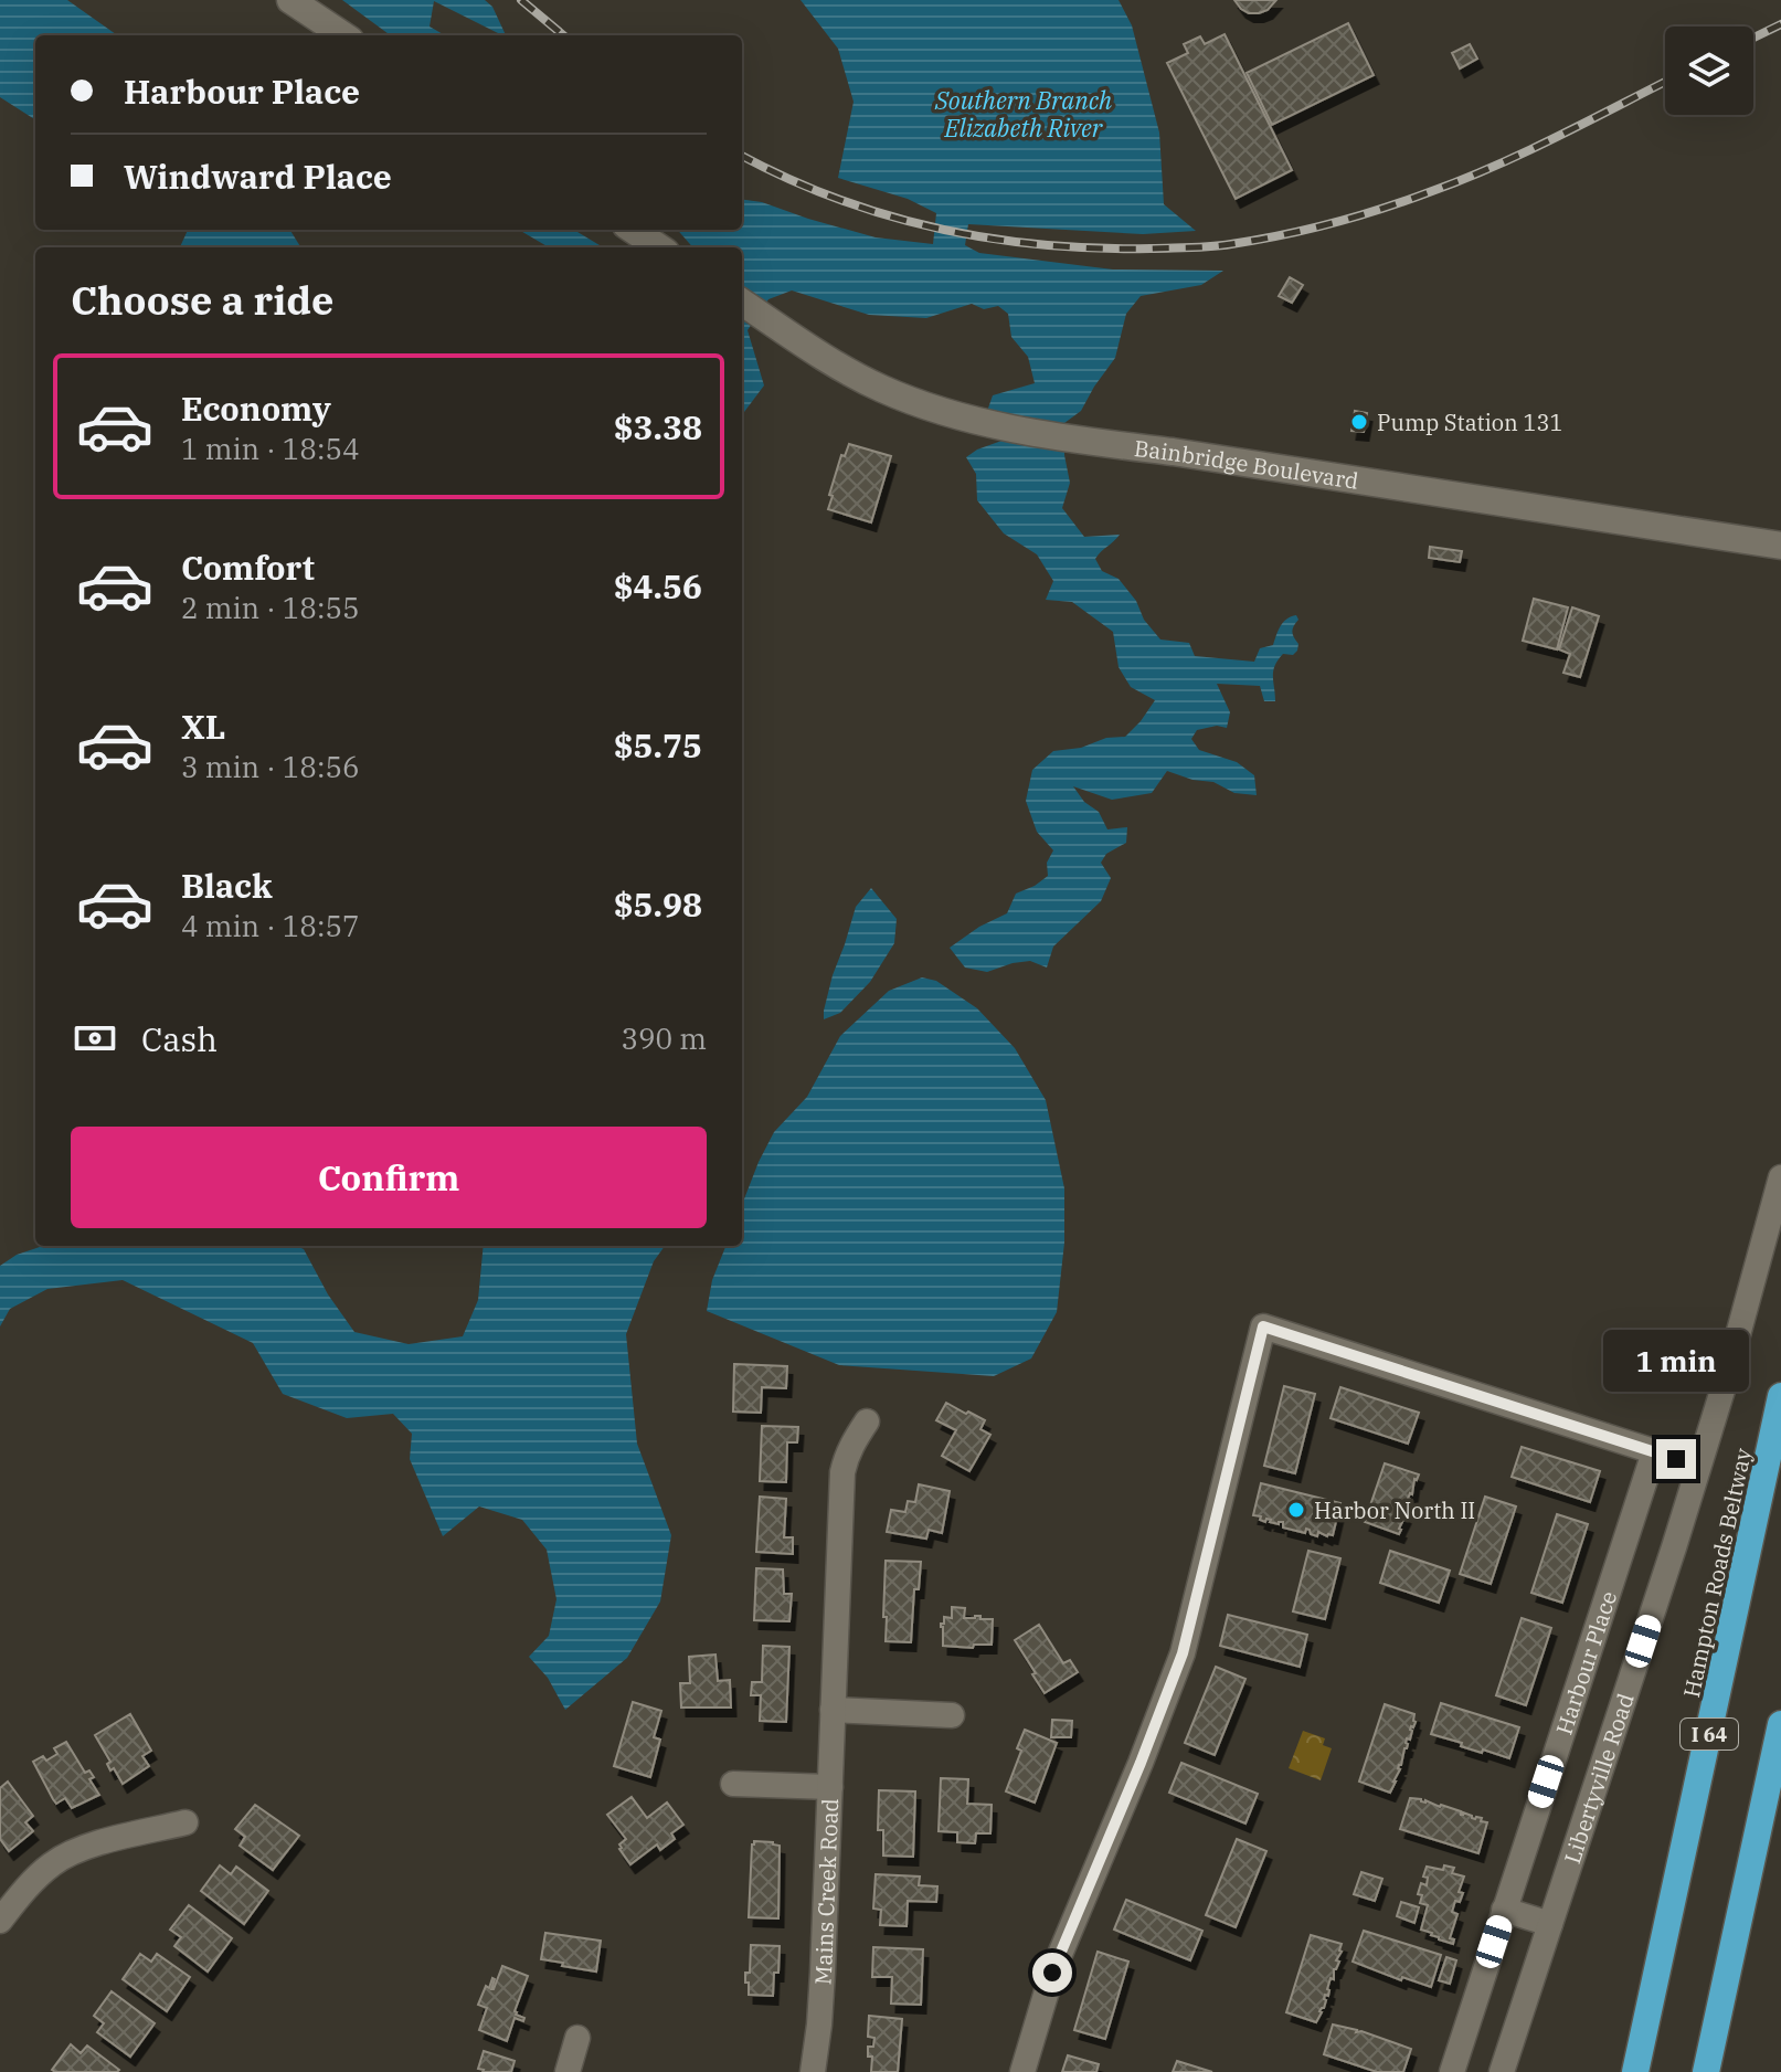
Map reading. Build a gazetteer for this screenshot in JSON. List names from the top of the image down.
{
  "streets": {
    "highway": ["Hampton Roads Beltway", "I 64"],
    "main road": ["Bainbridge Boulevard"],
    "street": ["Harbour Place", "Libertyville Road", "Mains Creek Road"]
  },
  "water": ["Southern Branch Elizabeth River"],
  "places": ["Pump Station 131", "Harbor North II"],
  "page": {
    "banner": ["Harbour Place", "Windward Place"],
    "heading": "Choose a ride",
    "list": [
      {
        "name": "Economy",
        "note": "1 min · 18:54",
        "value": "$3.38"
      },
      {
        "name": "Comfort",
        "note": "2 min · 18:55",
        "value": "$4.56"
      },
      {
        "name": "XL",
        "note": "3 min · 18:56",
        "value": "$5.75"
      },
      {
        "name": "Black",
        "note": "4 min · 18:57",
        "value": "$5.98"
      }
    ],
    "pay": ["Cash", "390 m"],
    "buttons": "Confirm",
    "bubble": "1 min"
  }
}
